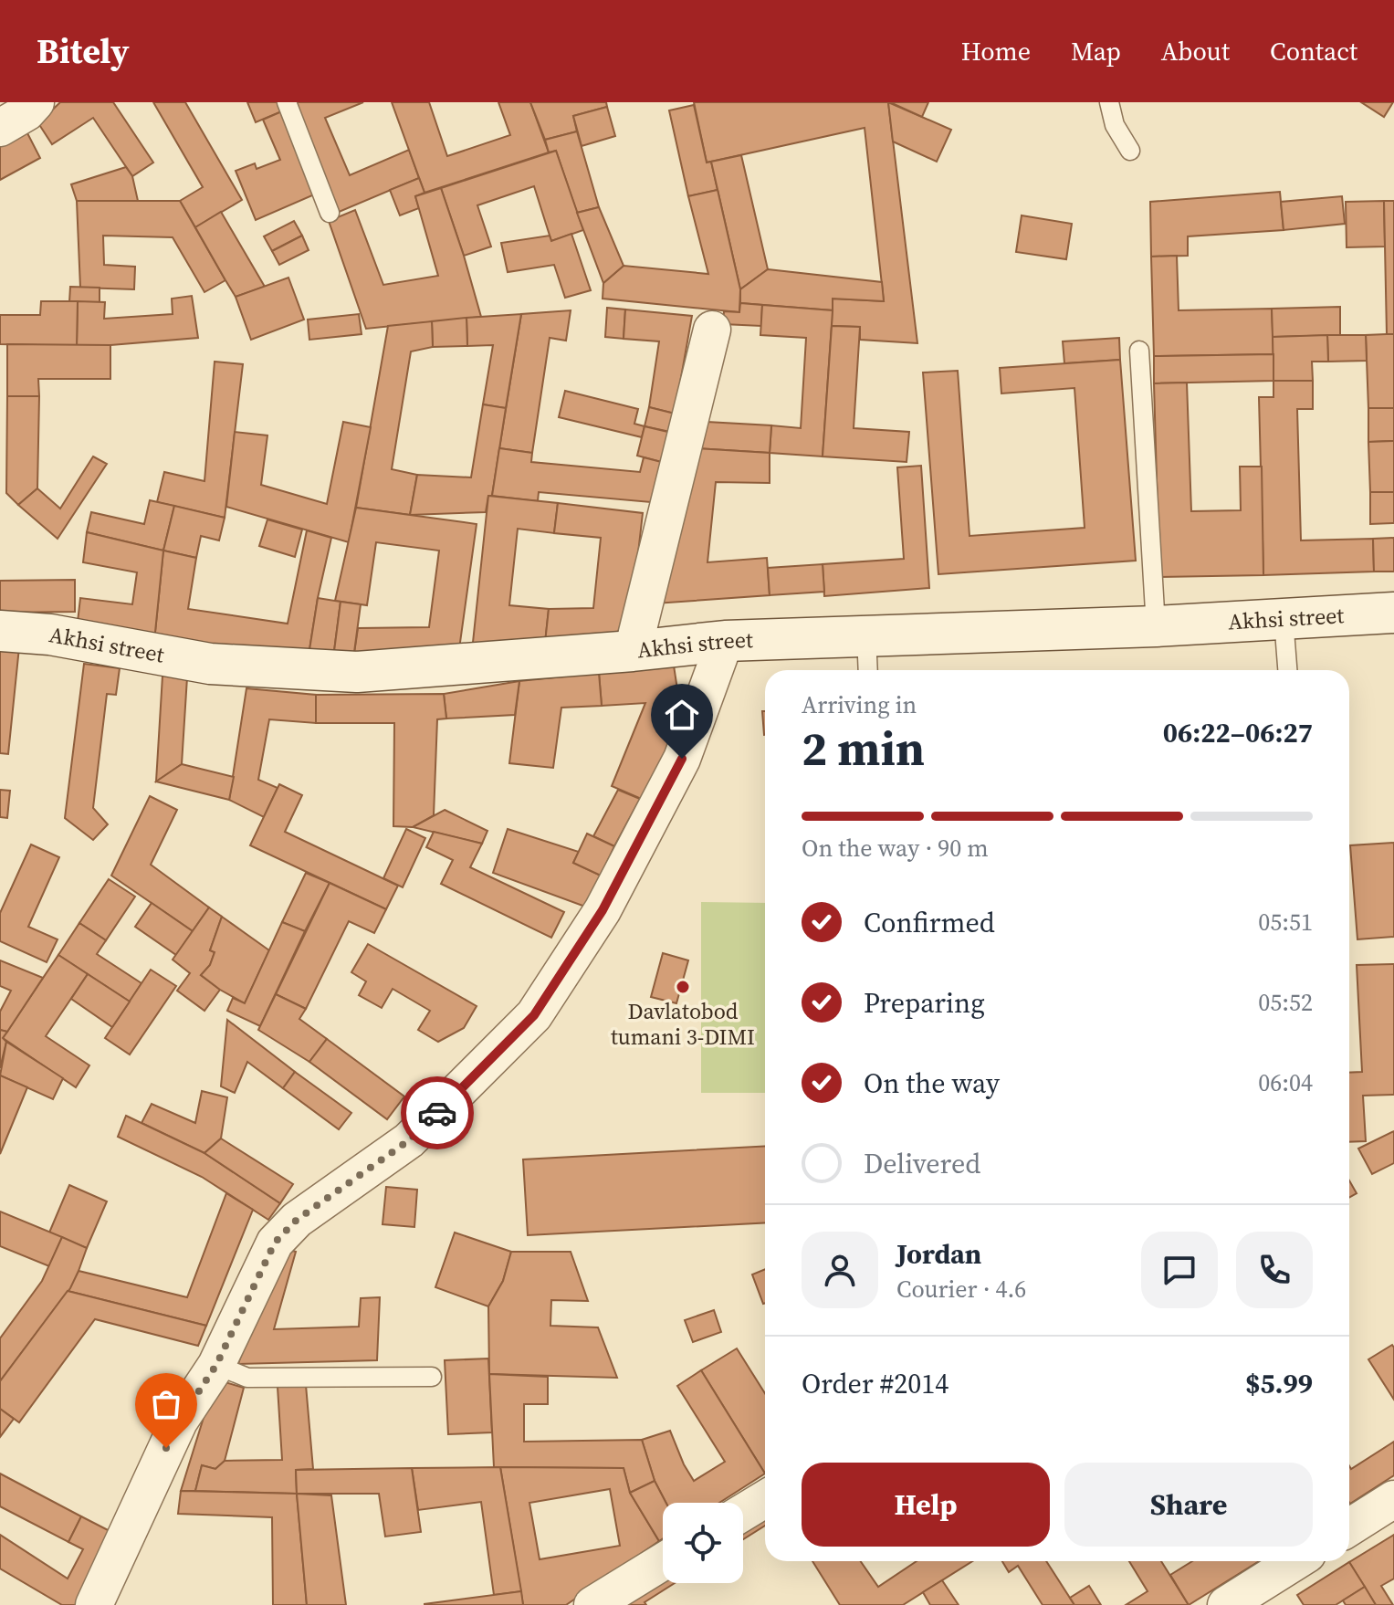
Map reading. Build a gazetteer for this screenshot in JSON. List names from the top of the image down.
{
  "streets": {
    "street": ["Akhsi street"]
  },
  "places": ["Davlatobod tumani 3-DIMI"],
  "page": {
    "header": "Bitely",
    "nav": [
      "Home",
      "Map",
      "About",
      "Contact"
    ],
    "heading": ["2 min", "Arriving in", "06:22–06:27"],
    "panel": [
      "Jordan",
      "Courier · 4.6",
      "Order #2014",
      "$5.99"
    ],
    "bar": "On the way · 90 m",
    "list": [
      ["Confirmed", "05:51"],
      ["Preparing", "05:52"],
      ["On the way", "06:04"],
      "Delivered"
    ],
    "buttons": ["Help", "Share"]
  }
}
